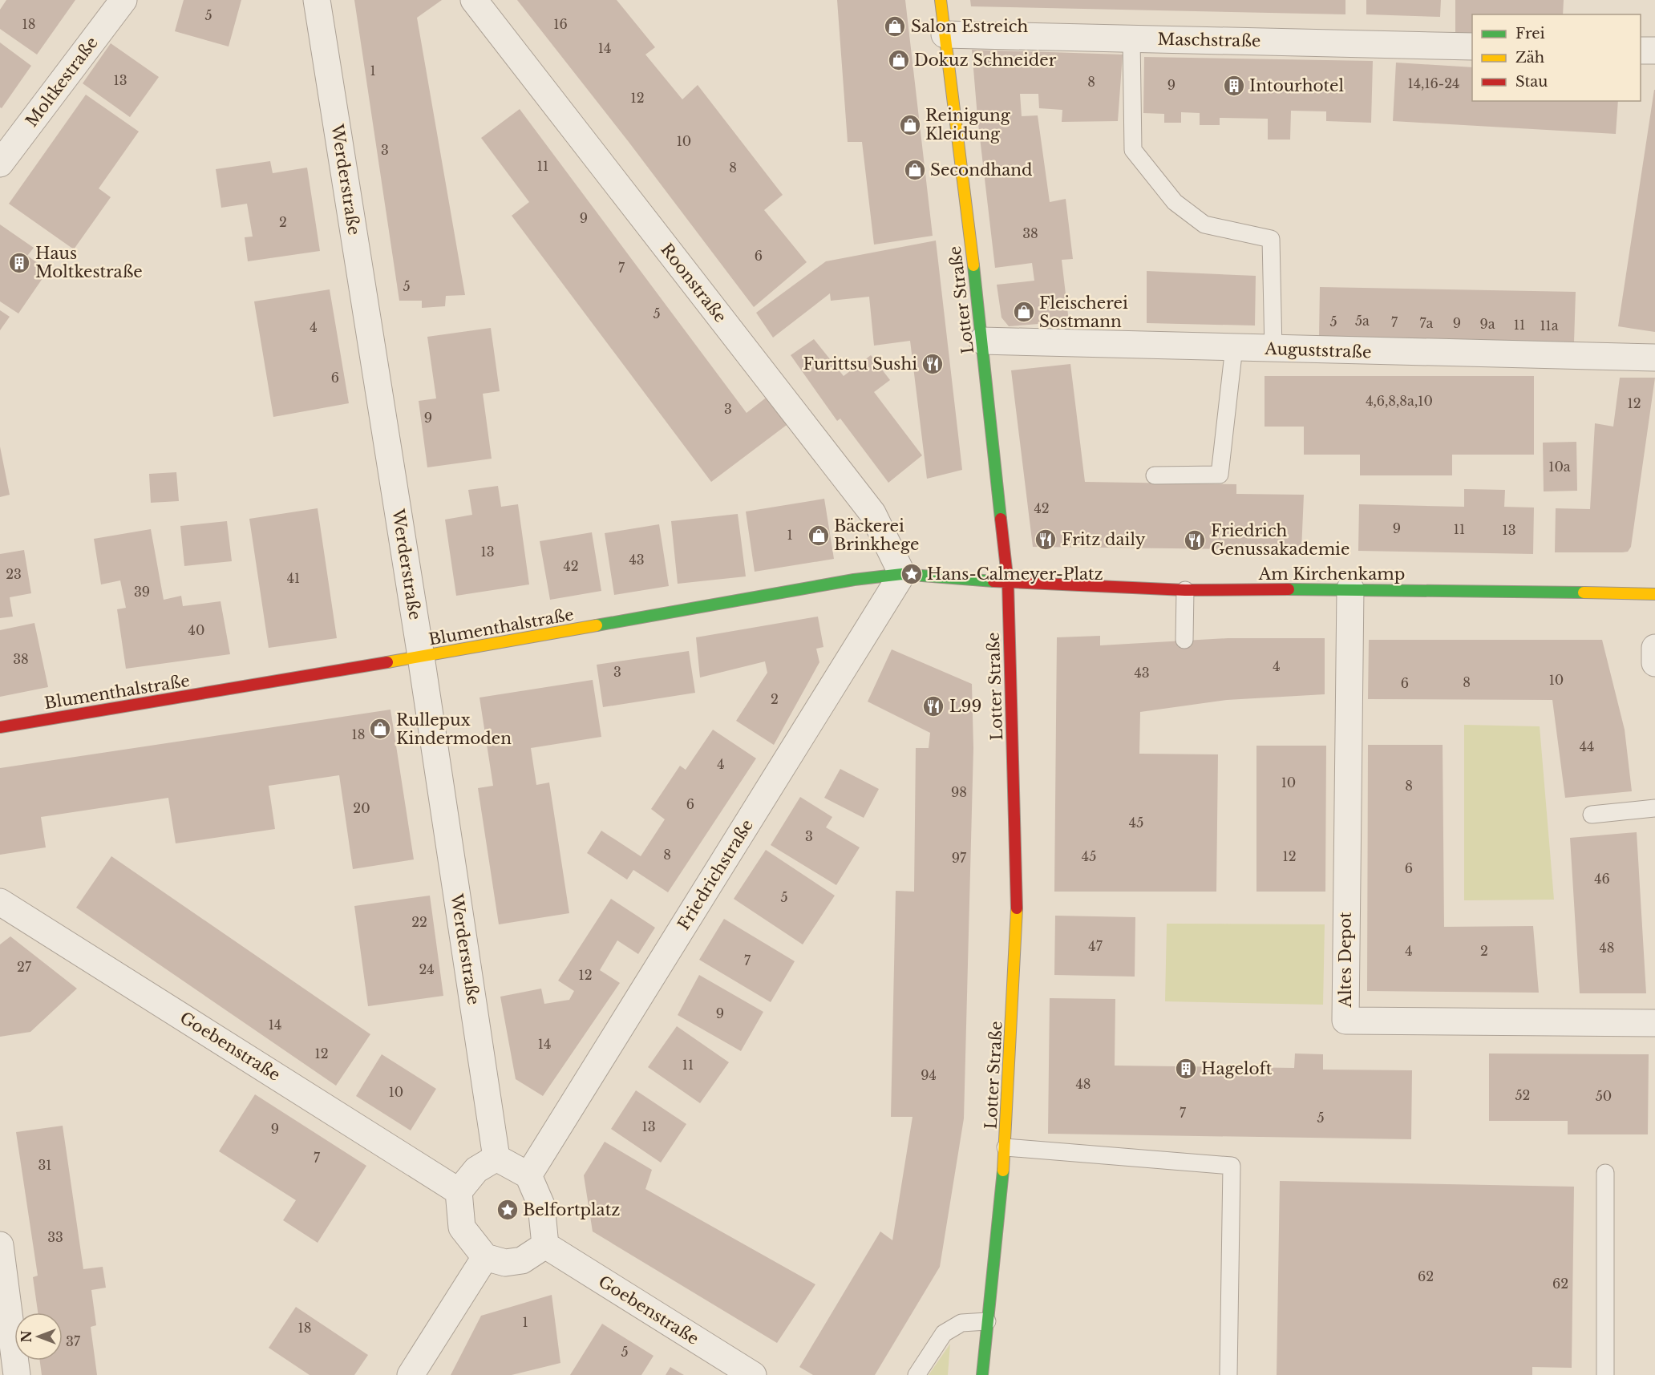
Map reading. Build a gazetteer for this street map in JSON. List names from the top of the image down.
{
  "streets": {
    "street": [
      "Maschstraße",
      "Moltkestraße",
      "Werderstraße",
      "Roonstraße",
      "Lotter Straße",
      "Auguststraße",
      "Am Kirchenkamp",
      "Blumenthalstraße",
      "Friedrichstraße",
      "Altes Depot",
      "Goebenstraße"
    ]
  },
  "crossings": [
    ["Maschstraße", "Lotter Straße"],
    ["Werderstraße", "Blumenthalstraße"],
    ["Werderstraße", "Friedrichstraße"],
    ["Werderstraße", "Goebenstraße"],
    ["Roonstraße", "Blumenthalstraße"],
    ["Roonstraße", "Friedrichstraße"],
    ["Lotter Straße", "Auguststraße"],
    ["Lotter Straße", "Am Kirchenkamp"],
    ["Lotter Straße", "Blumenthalstraße"],
    ["Am Kirchenkamp", "Blumenthalstraße"],
    ["Am Kirchenkamp", "Altes Depot"],
    ["Blumenthalstraße", "Friedrichstraße"],
    ["Friedrichstraße", "Goebenstraße"]
  ],
  "places": {
    "shop": [
      "Salon Estreich",
      "Dokuz Schneider",
      "Reinigung Kleidung",
      "Secondhand",
      "Fleischerei Sostmann",
      "Bäckerei Brinkhege",
      "Rullepux Kindermoden"
    ],
    "building": ["Intourhotel", "Haus Moltkestraße", "Hageloft"],
    "restaurant": [
      "Furittsu Sushi",
      "Fritz daily",
      "Friedrich Genussakademie",
      "L99"
    ],
    "place": ["Hans-Calmeyer-Platz", "Belfortplatz"]
  },
  "house_numbers": [
    "5",
    "18",
    "16",
    "14",
    "1",
    "13",
    "8",
    "14,16-24",
    "9",
    "12",
    "10",
    "3",
    "11",
    "8",
    "9",
    "2",
    "38",
    "6",
    "7",
    "5",
    "5",
    "5a",
    "5",
    "7",
    "7a",
    "9",
    "9a",
    "11",
    "11a",
    "4",
    "6",
    "4,6,8,8a,10",
    "12",
    "3",
    "9",
    "10a",
    "42",
    "9",
    "11",
    "13",
    "1",
    "13",
    "43",
    "42",
    "23",
    "41",
    "39",
    "40",
    "38",
    "4",
    "3",
    "43",
    "10",
    "8",
    "6",
    "2",
    "18",
    "44",
    "4",
    "10",
    "8",
    "98",
    "6",
    "20",
    "45",
    "3",
    "8",
    "45",
    "12",
    "97",
    "6",
    "46",
    "5",
    "22",
    "47",
    "48",
    "4",
    "2",
    "7",
    "27",
    "24",
    "12",
    "9",
    "14",
    "14",
    "12",
    "11",
    "94",
    "48",
    "10",
    "52",
    "50",
    "7",
    "5",
    "13",
    "9",
    "7",
    "31",
    "33",
    "62",
    "62",
    "1",
    "18",
    "37",
    "5"
  ],
  "legend": ["Frei", "Zäh", "Stau"],
  "north": "left"
}
